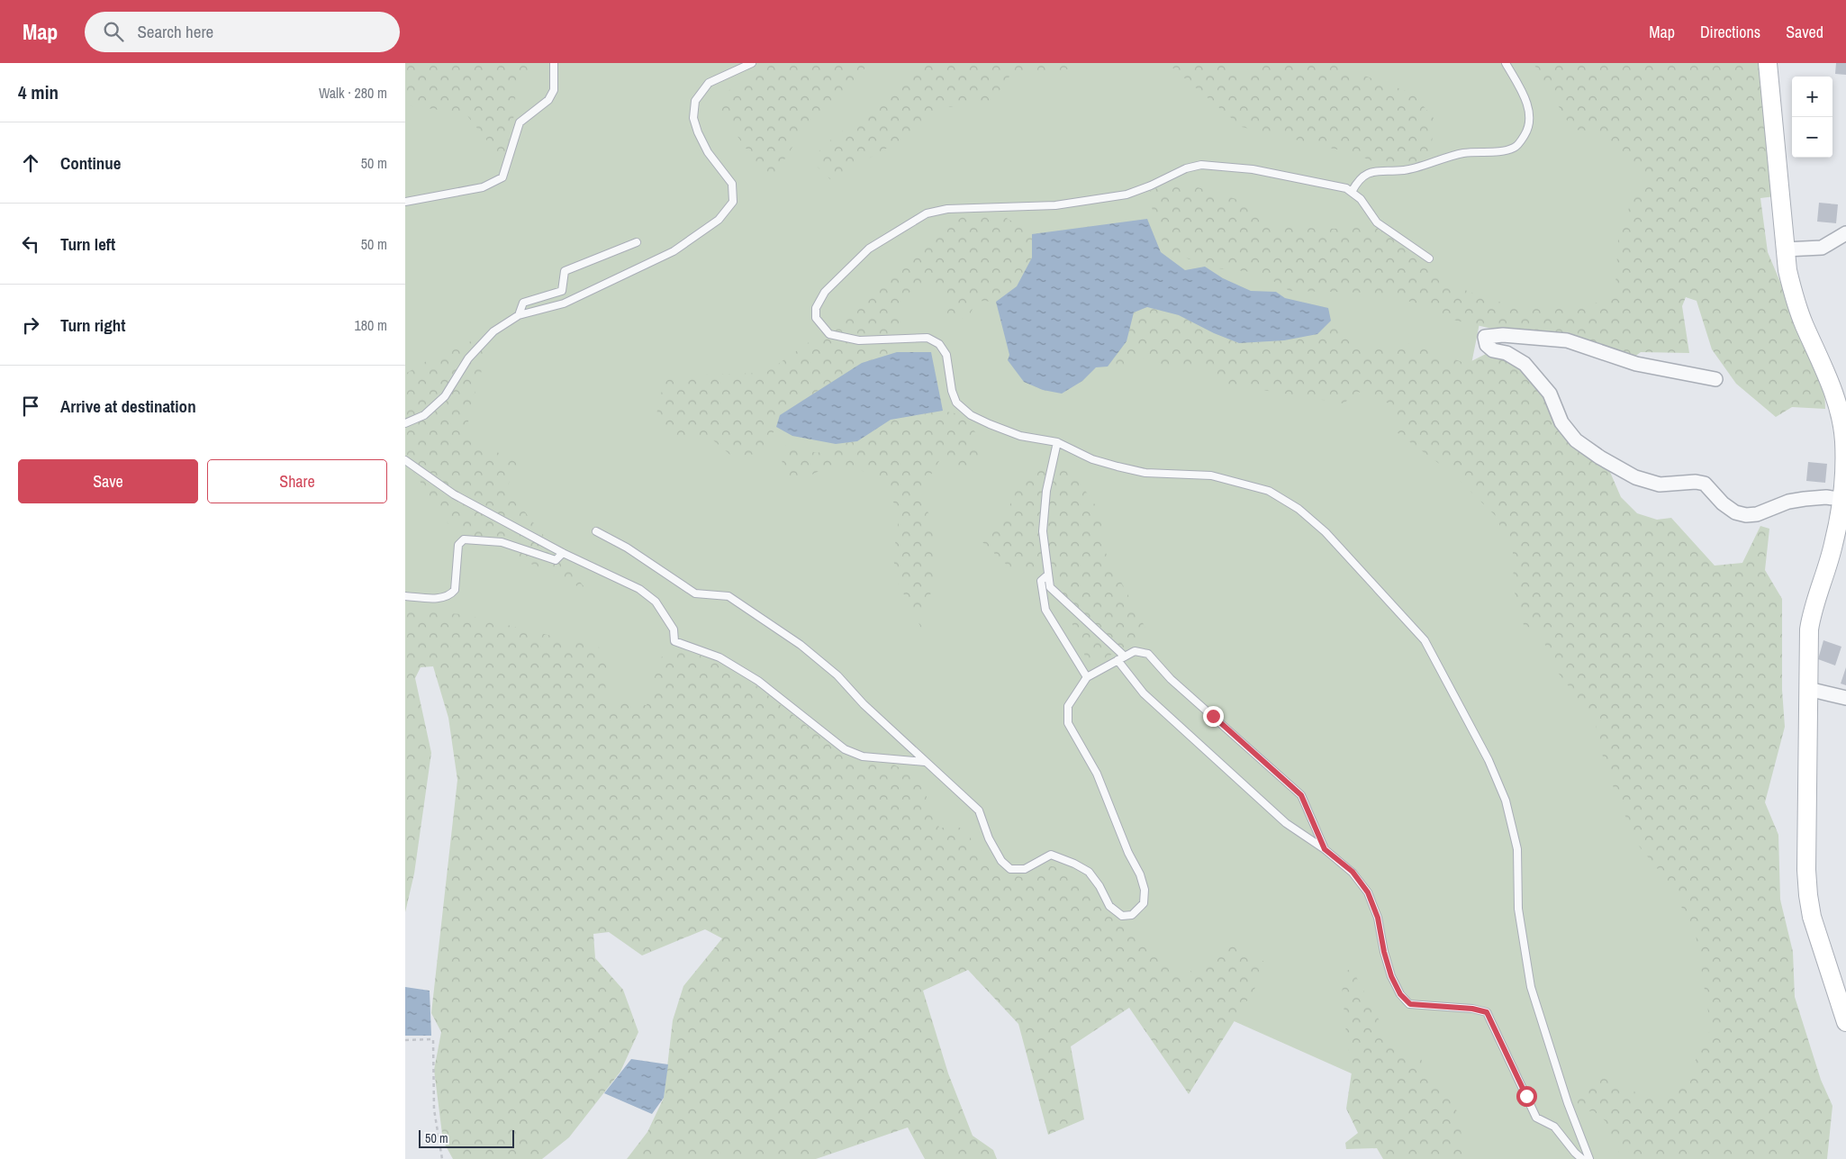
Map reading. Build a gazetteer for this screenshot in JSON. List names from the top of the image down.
{
  "scale_bar": "50 m",
  "page": {
    "header": "Map",
    "search": "Search here",
    "nav": ["Map", "Directions", "Saved"],
    "heading": ["4 min", "Walk · 280 m"],
    "map_buttons": ["+", "−"],
    "list": [
      ["Continue", "50 m"],
      ["Turn left", "50 m"],
      ["Turn right", "180 m"],
      "Arrive at destination"
    ],
    "buttons": ["Save", "Share"],
    "scale": "50 m"
  }
}
